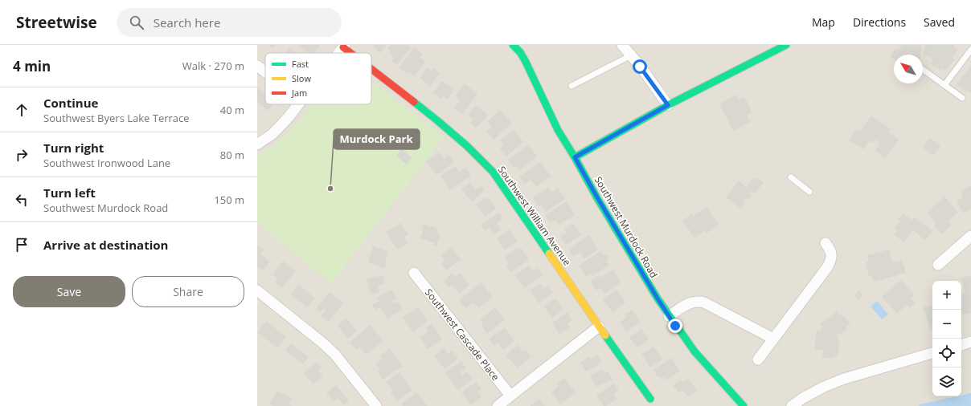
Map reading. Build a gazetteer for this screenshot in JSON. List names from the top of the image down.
{
  "streets": {
    "street": ["Southwest William Avenue", "Southwest Murdock Road", "Southwest Cascade Place"]
  },
  "places": ["Murdock Park"],
  "legend": ["Fast", "Slow", "Jam"],
  "north": "top left",
  "page": {
    "header": "Streetwise",
    "search": "Search here",
    "nav": ["Map", "Directions", "Saved"],
    "heading": ["4 min", "Walk · 270 m"],
    "list": [
      ["Continue", "Southwest Byers Lake Terrace", "40 m"],
      ["Turn right", "Southwest Ironwood Lane", "80 m"],
      ["Turn left", "Southwest Murdock Road", "150 m"],
      "Arrive at destination"
    ],
    "buttons": ["Save", "Share"],
    "map_buttons": ["+", "−"]
  }
}
